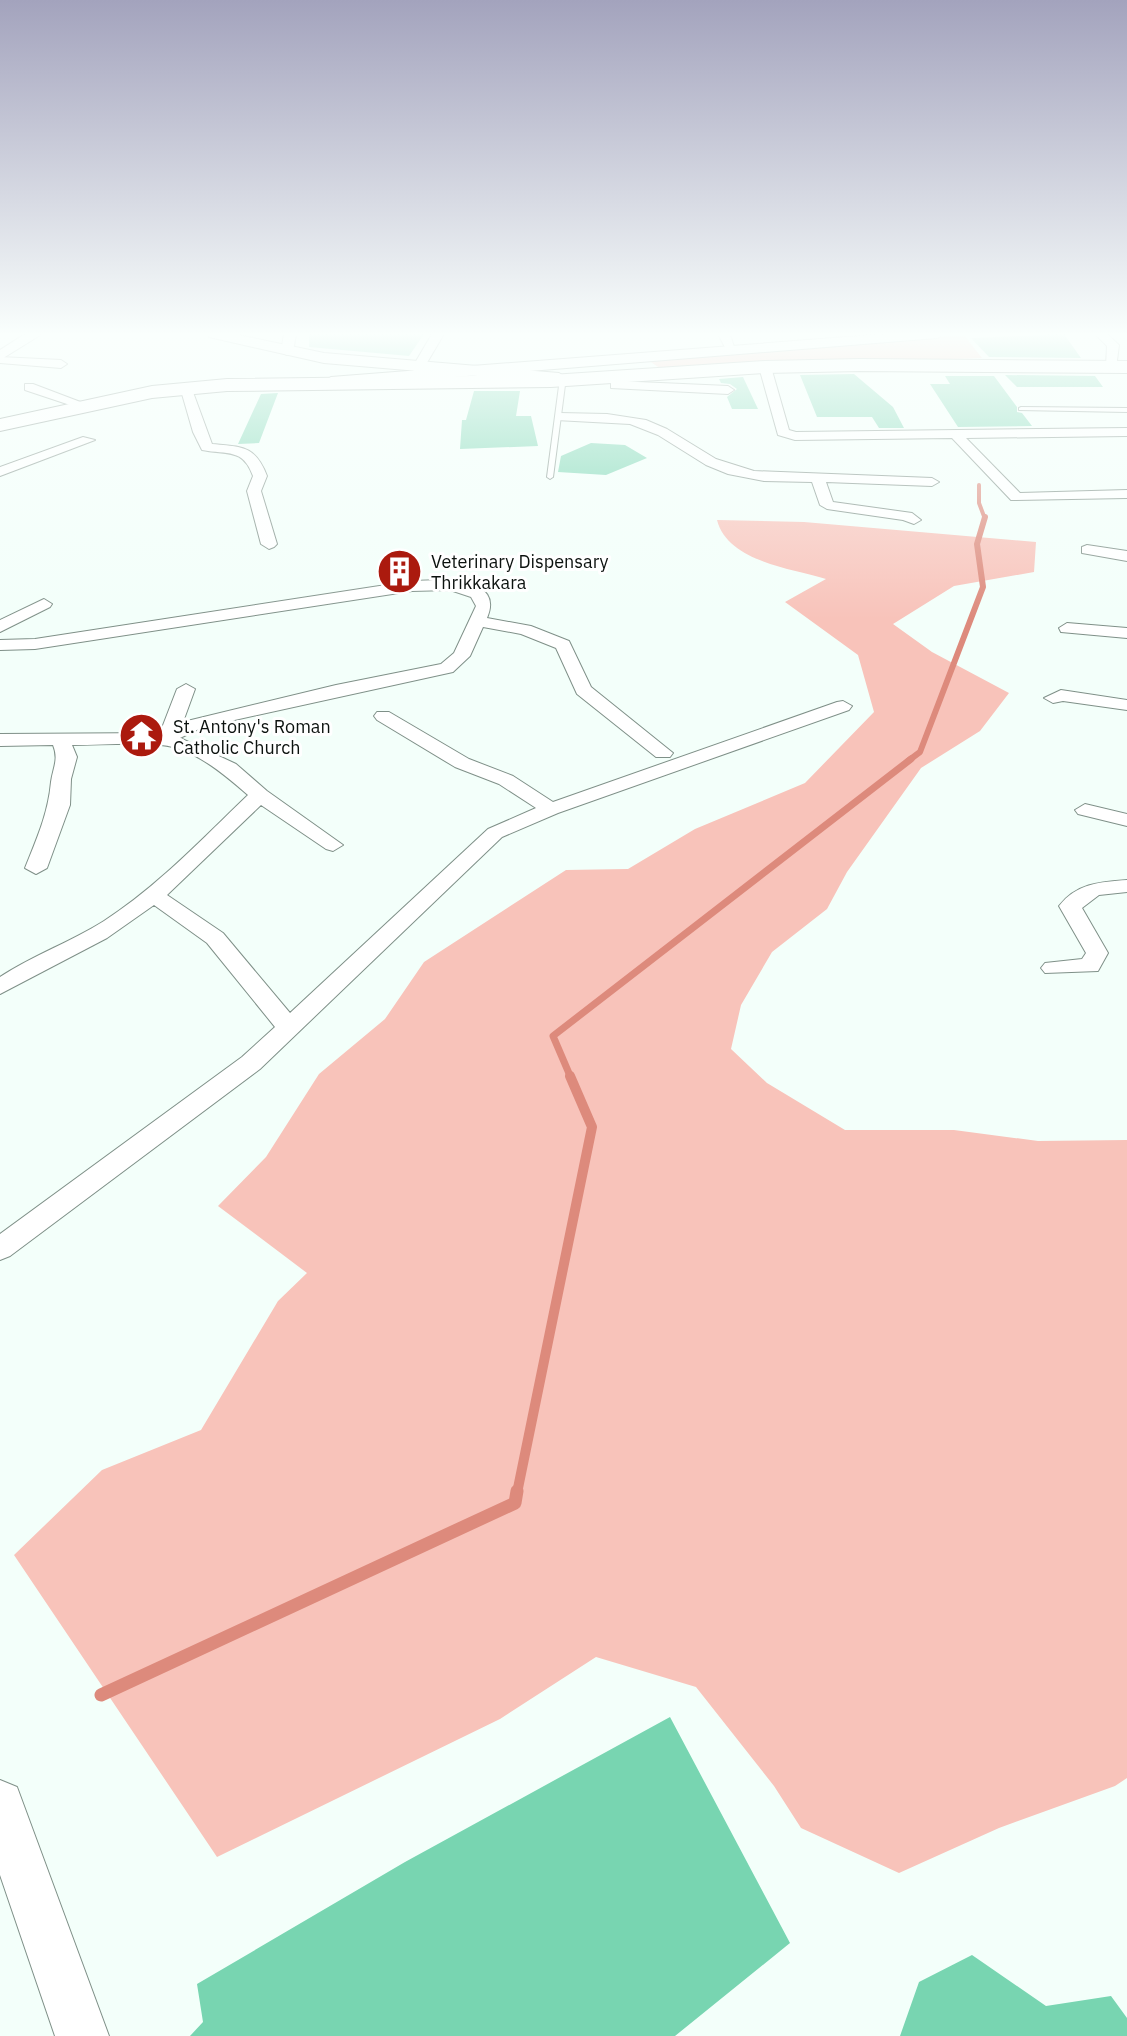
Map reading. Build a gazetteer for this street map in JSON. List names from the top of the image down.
{
  "places": {
    "building": ["Veterinary Dispensary Thrikkakara"],
    "temple": ["St. Antony's Roman Catholic Church"]
  }
}
